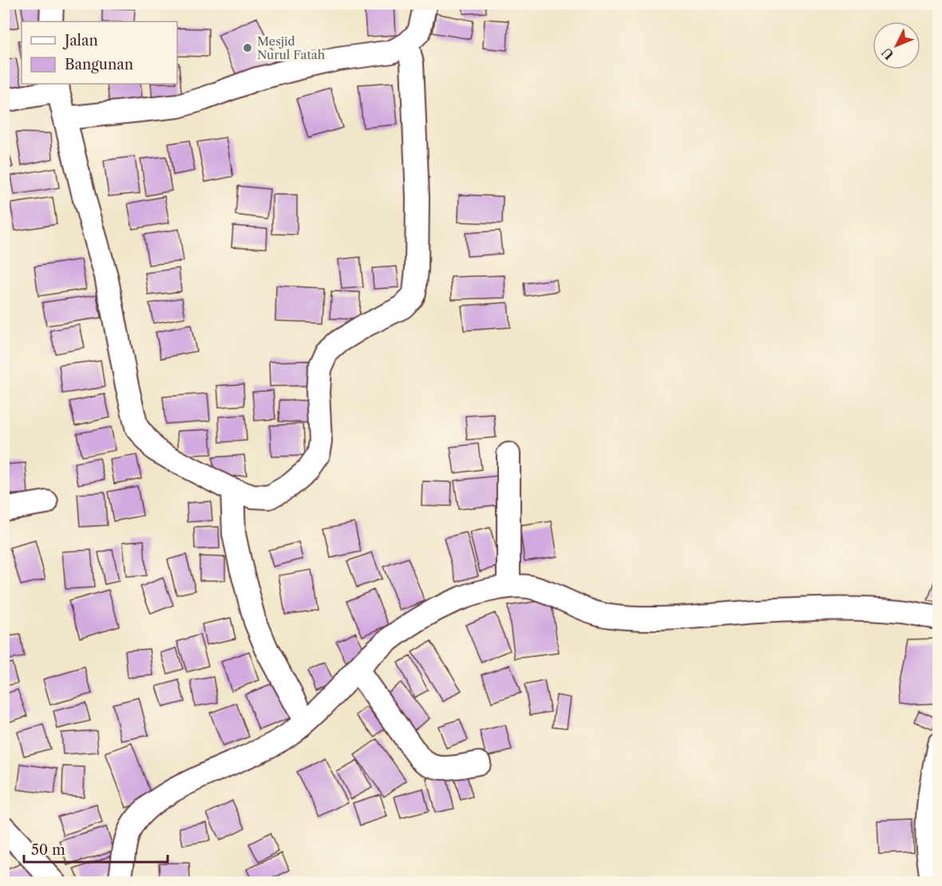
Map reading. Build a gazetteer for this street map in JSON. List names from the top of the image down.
{
  "places": ["Mesjid Nurul Fatah"],
  "legend": ["Jalan", "Bangunan"],
  "scale_bar": "50 m",
  "north": "bottom left"
}
